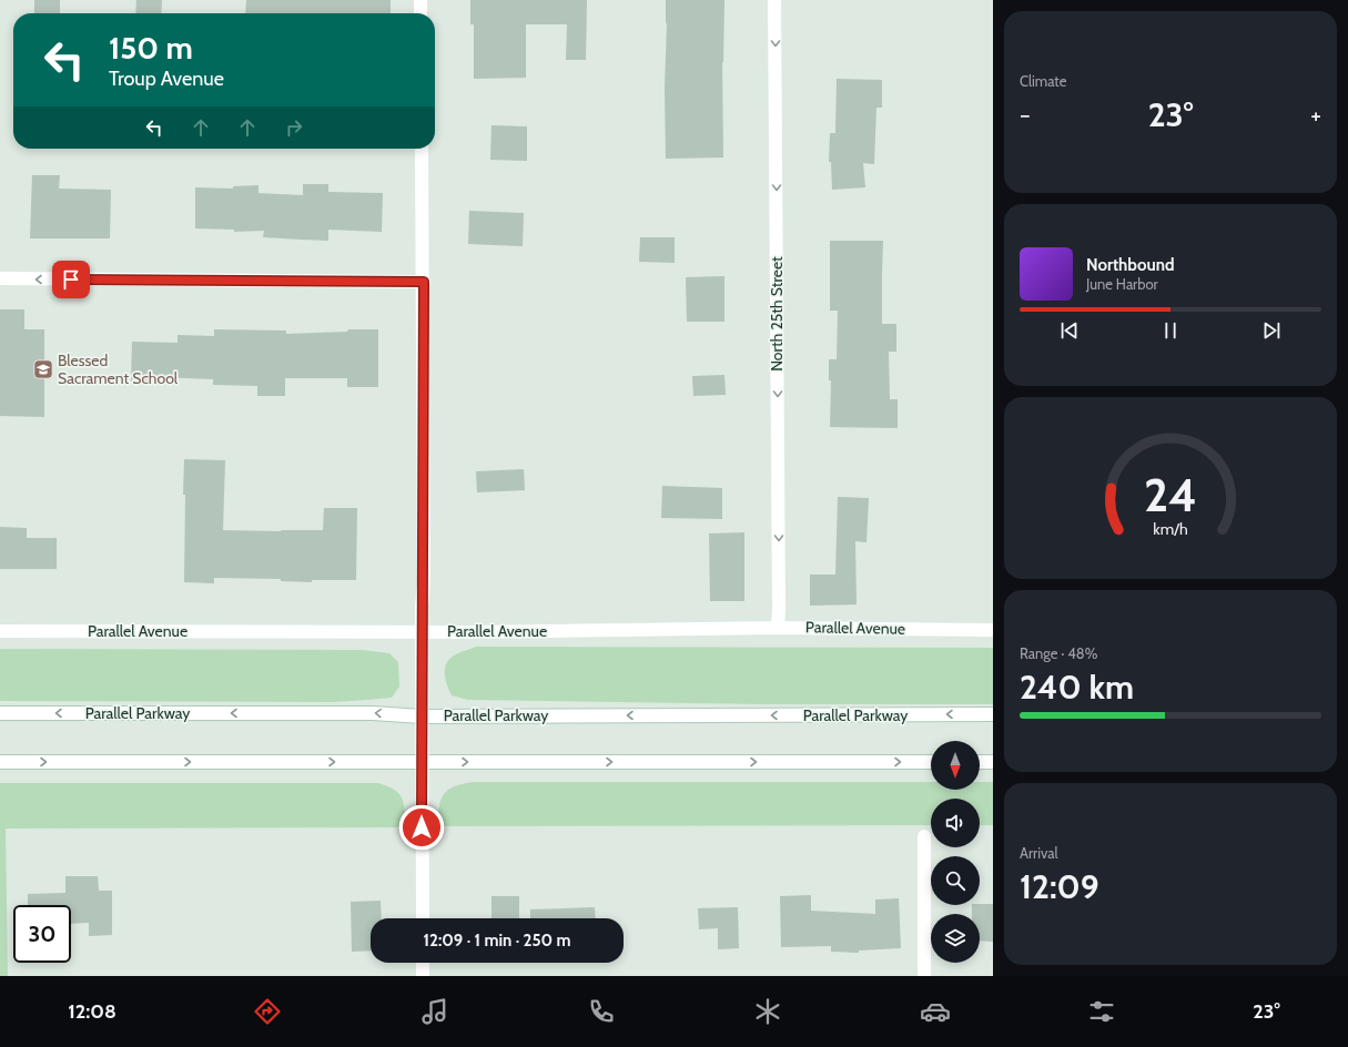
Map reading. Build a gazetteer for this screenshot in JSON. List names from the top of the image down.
{
  "streets": {
    "street": ["North 25th Street", "Parallel Avenue", "Parallel Parkway"]
  },
  "crossings": [
    ["North 25th Street", "Parallel Avenue"]
  ],
  "one_way": ["North 25th Street"],
  "places": {
    "school or university": ["Blessed Sacrament School"]
  },
  "north": "bottom",
  "page": {
    "tile": [
      "Climate",
      ["Range · 48%", "240 km"],
      ["Arrival", "12:09"]
    ],
    "turn": ["150 m", "Troup Avenue"],
    "heat": ["−", "23°", "+"],
    "song": ["Northbound", "June Harbor"],
    "limit": "30",
    "trip": "12:09 · 1 min · 250 m",
    "tabs": ["12:08", "23°"],
    "gauge": ["24", "km/h"]
  }
}
